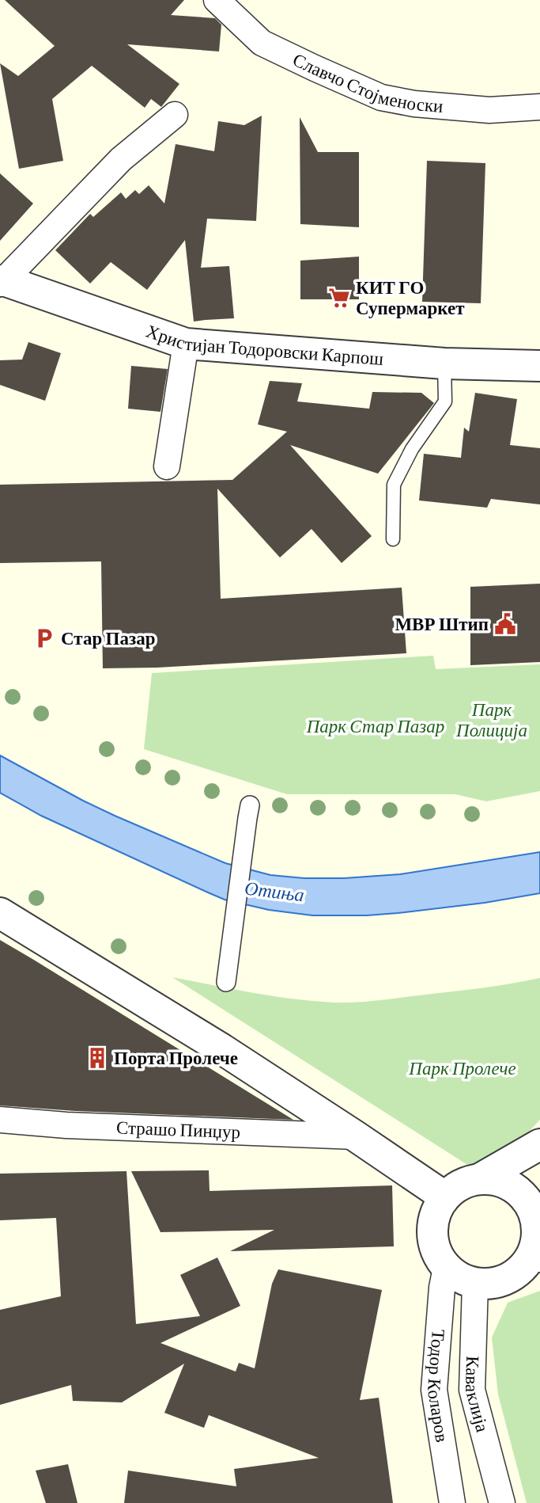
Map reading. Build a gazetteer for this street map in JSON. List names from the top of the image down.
{
  "streets": {
    "street": [
      "Славчо Стојменоски",
      "Христијан Тодоровски Карпош",
      "Страшо Пинџур",
      "Тодор Коларов",
      "Каваклија"
    ]
  },
  "crossings": [
    ["Тодор Коларов", "Каваклија"]
  ],
  "water": ["Отиња"],
  "parks": ["Парк Полиција", "Парк Стар Пазар", "Парк Пролече"],
  "places": {
    "supermarket": ["КИТ ГО Супермаркет"],
    "public building": ["МВР Штип"],
    "parking": ["Стар Пазар"],
    "building": ["Порта Пролече"]
  }
}
